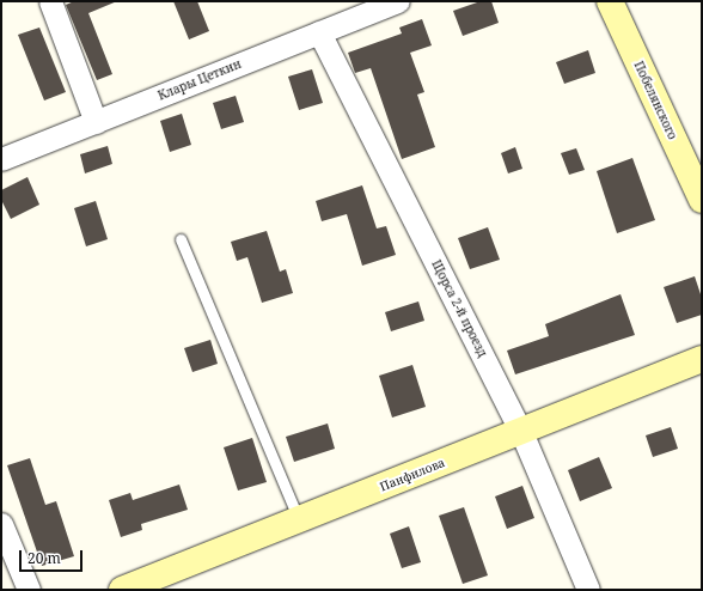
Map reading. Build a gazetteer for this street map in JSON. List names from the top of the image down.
{
  "streets": {
    "street": [
      "Клары Цеткин",
      "Побелянского",
      "Щорса 2-й проезд",
      "Панфилова"
    ]
  },
  "crossings": [
    ["Клары Цеткин", "Щорса 2-й проезд"],
    ["Щорса 2-й проезд", "Панфилова"]
  ],
  "scale_bar": "20 m"
}
